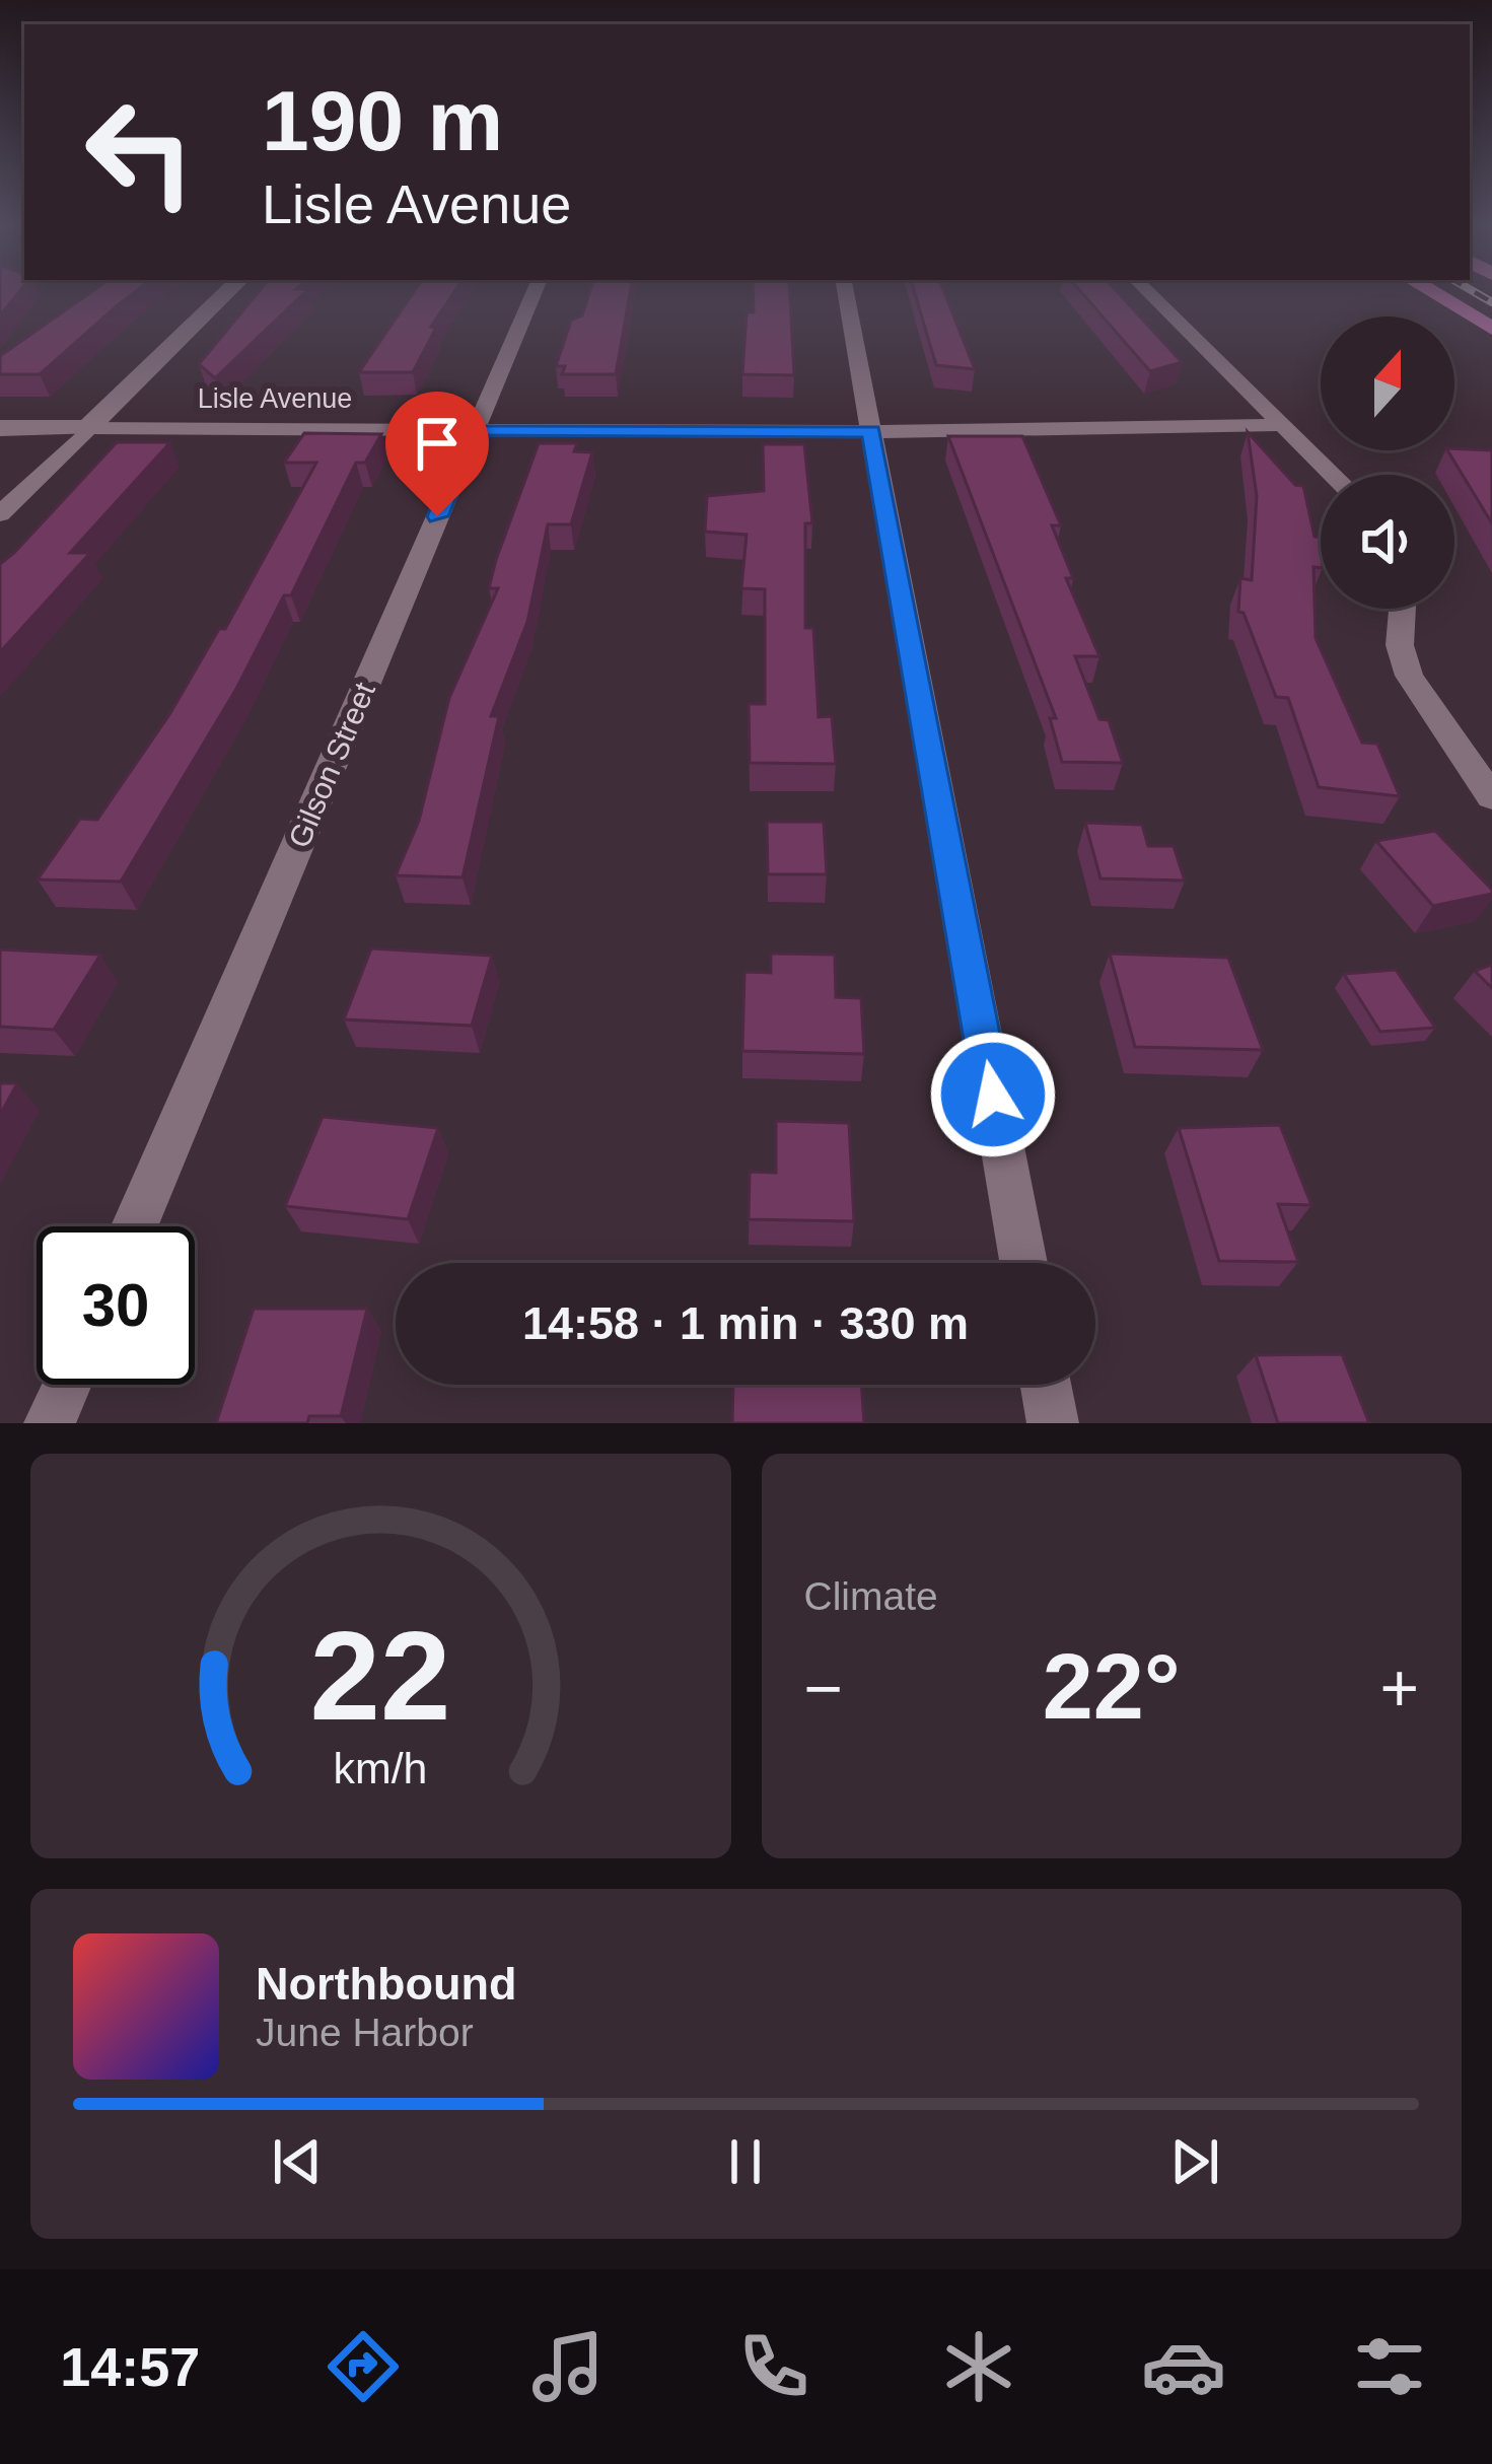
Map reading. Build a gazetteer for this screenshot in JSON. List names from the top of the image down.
{
  "streets": {
    "street": ["Lisle Avenue", "Gilson Street"]
  },
  "crossings": [
    ["Lisle Avenue", "Gilson Street"]
  ],
  "north": "top",
  "page": {
    "turn": ["190 m", "Lisle Avenue"],
    "limit": "30",
    "trip": "14:58 · 1 min · 330 m",
    "tile": "Climate",
    "heat": ["−", "22°", "+"],
    "song": ["Northbound", "June Harbor"],
    "tabs": "14:57",
    "gauge": ["22", "km/h"]
  }
}
